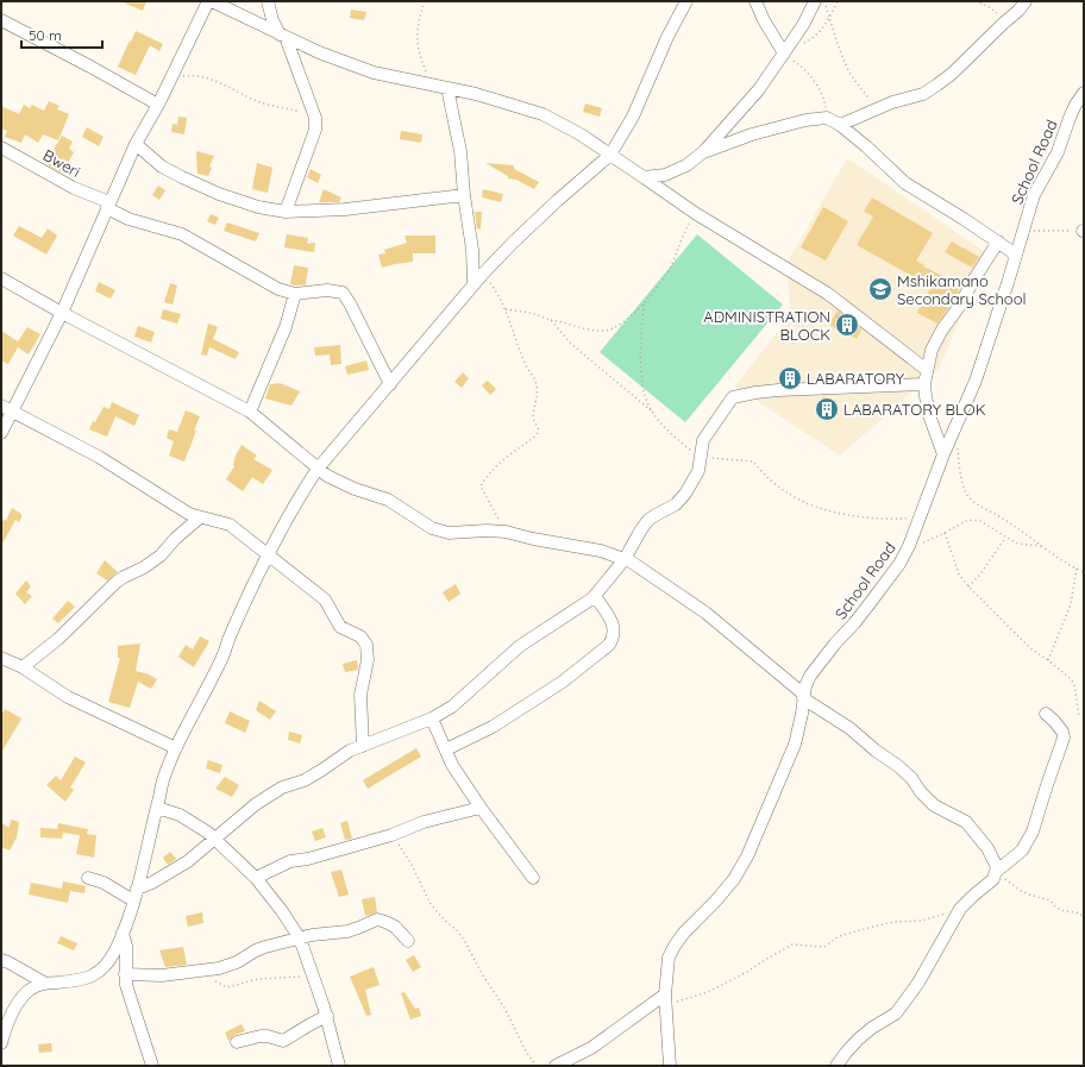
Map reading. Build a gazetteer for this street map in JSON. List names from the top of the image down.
{
  "streets": {
    "street": ["School Road", "Bweri"]
  },
  "places": {
    "school or university": ["Mshikamano Secondary School"],
    "building": ["ADMINISTRATION BLOCK", "LABARATORY", "LABARATORY BLOK"]
  },
  "scale_bar": "50 m"
}
